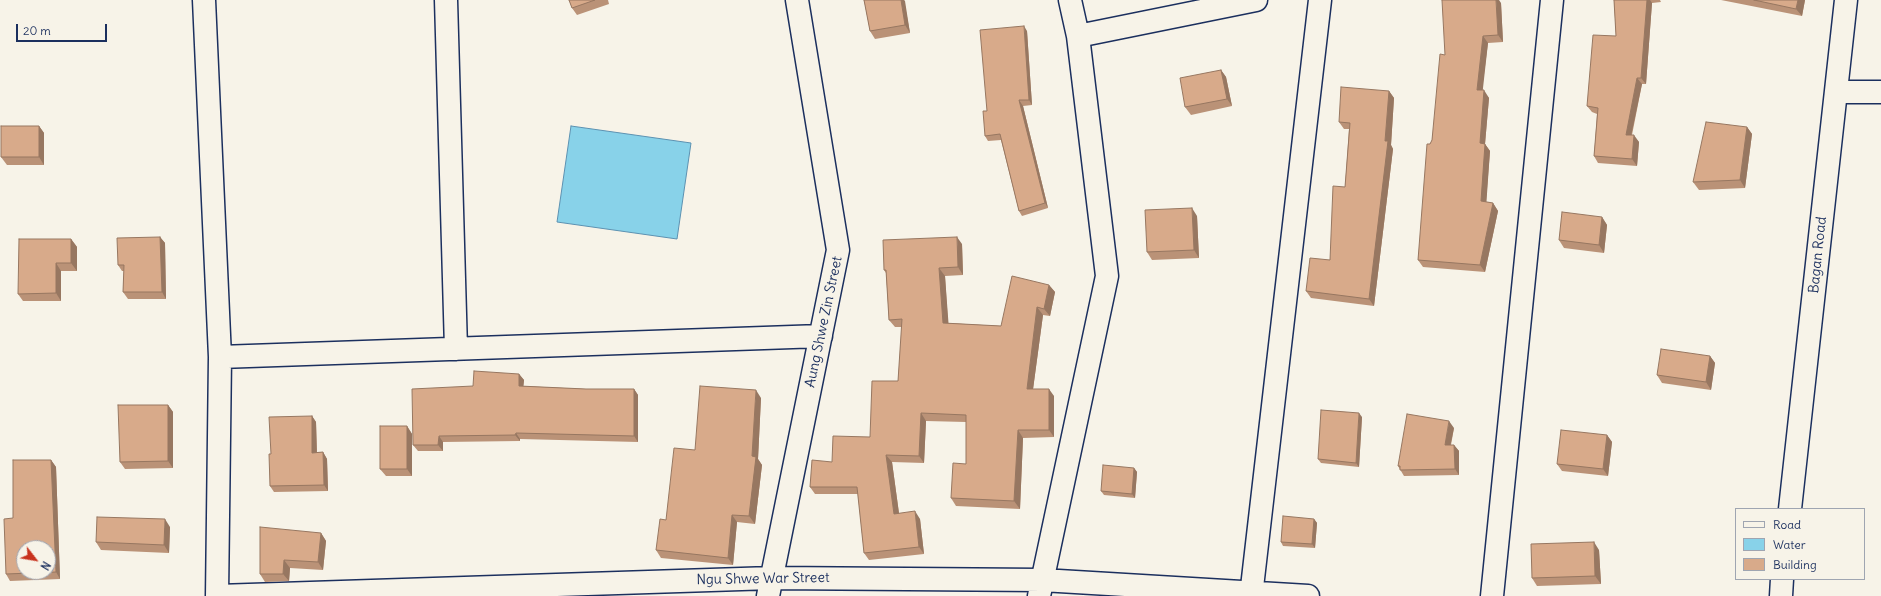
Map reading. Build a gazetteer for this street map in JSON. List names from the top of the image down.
{
  "streets": {
    "street": ["Bagan Road", "Aung Shwe Zin Street", "Ngu Shwe War Street"]
  },
  "crossings": [
    ["Aung Shwe Zin Street", "Ngu Shwe War Street"]
  ],
  "legend": ["Road", "Water", "Building"],
  "scale_bar": "20 m",
  "north": "bottom right"
}
